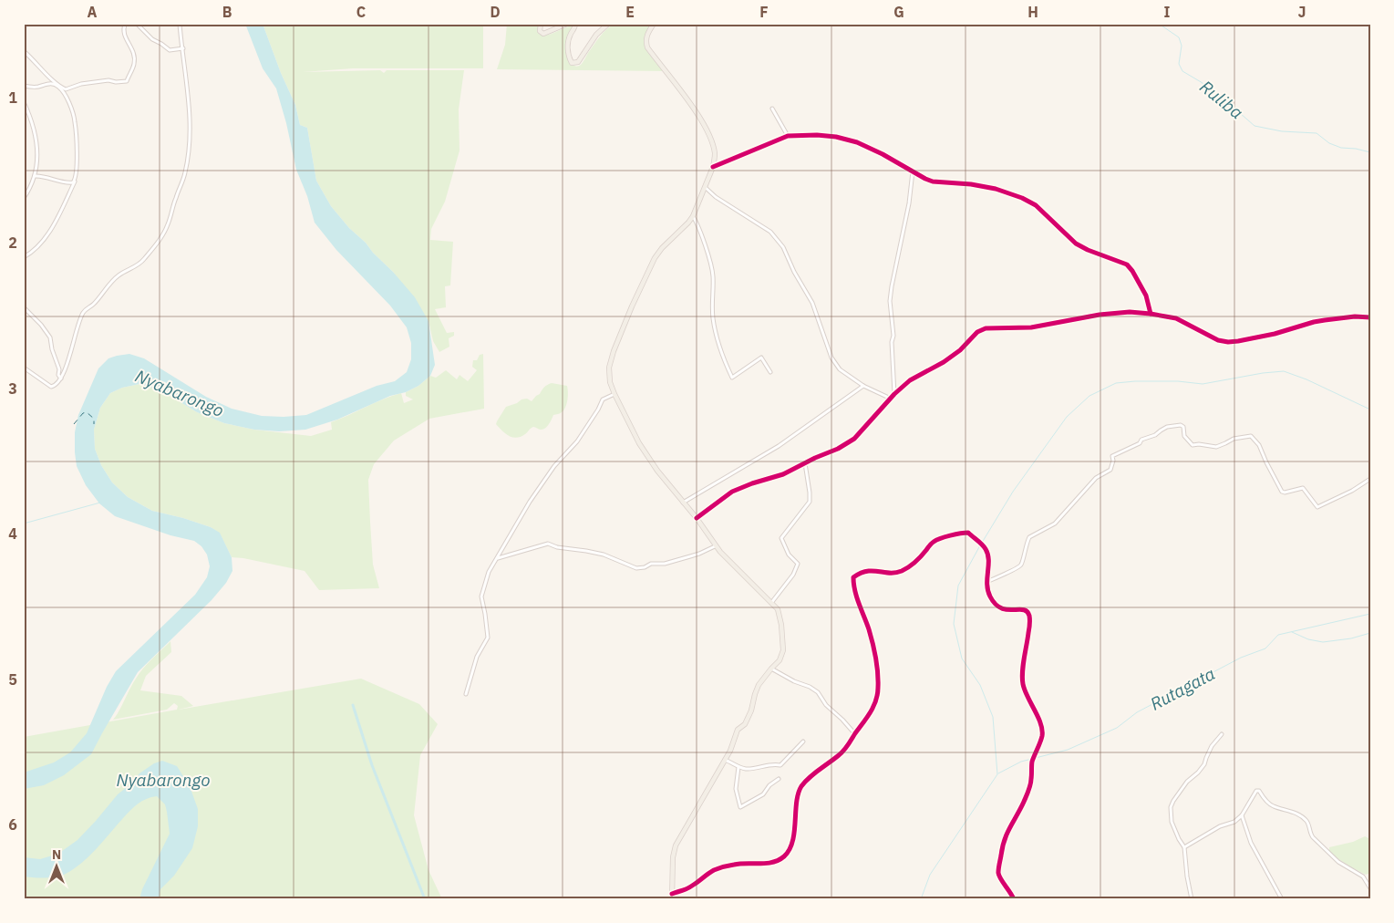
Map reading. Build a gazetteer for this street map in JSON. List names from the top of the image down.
{
  "water": ["Ruliba", "Nyabarongo", "Rutagata"],
  "north": "top",
  "grid": {
    "columns": [
      "A",
      "B",
      "C",
      "D",
      "E",
      "F",
      "G",
      "H",
      "I",
      "J"
    ],
    "rows": [
      "1",
      "2",
      "3",
      "4",
      "5",
      "6"
    ]
  }
}
